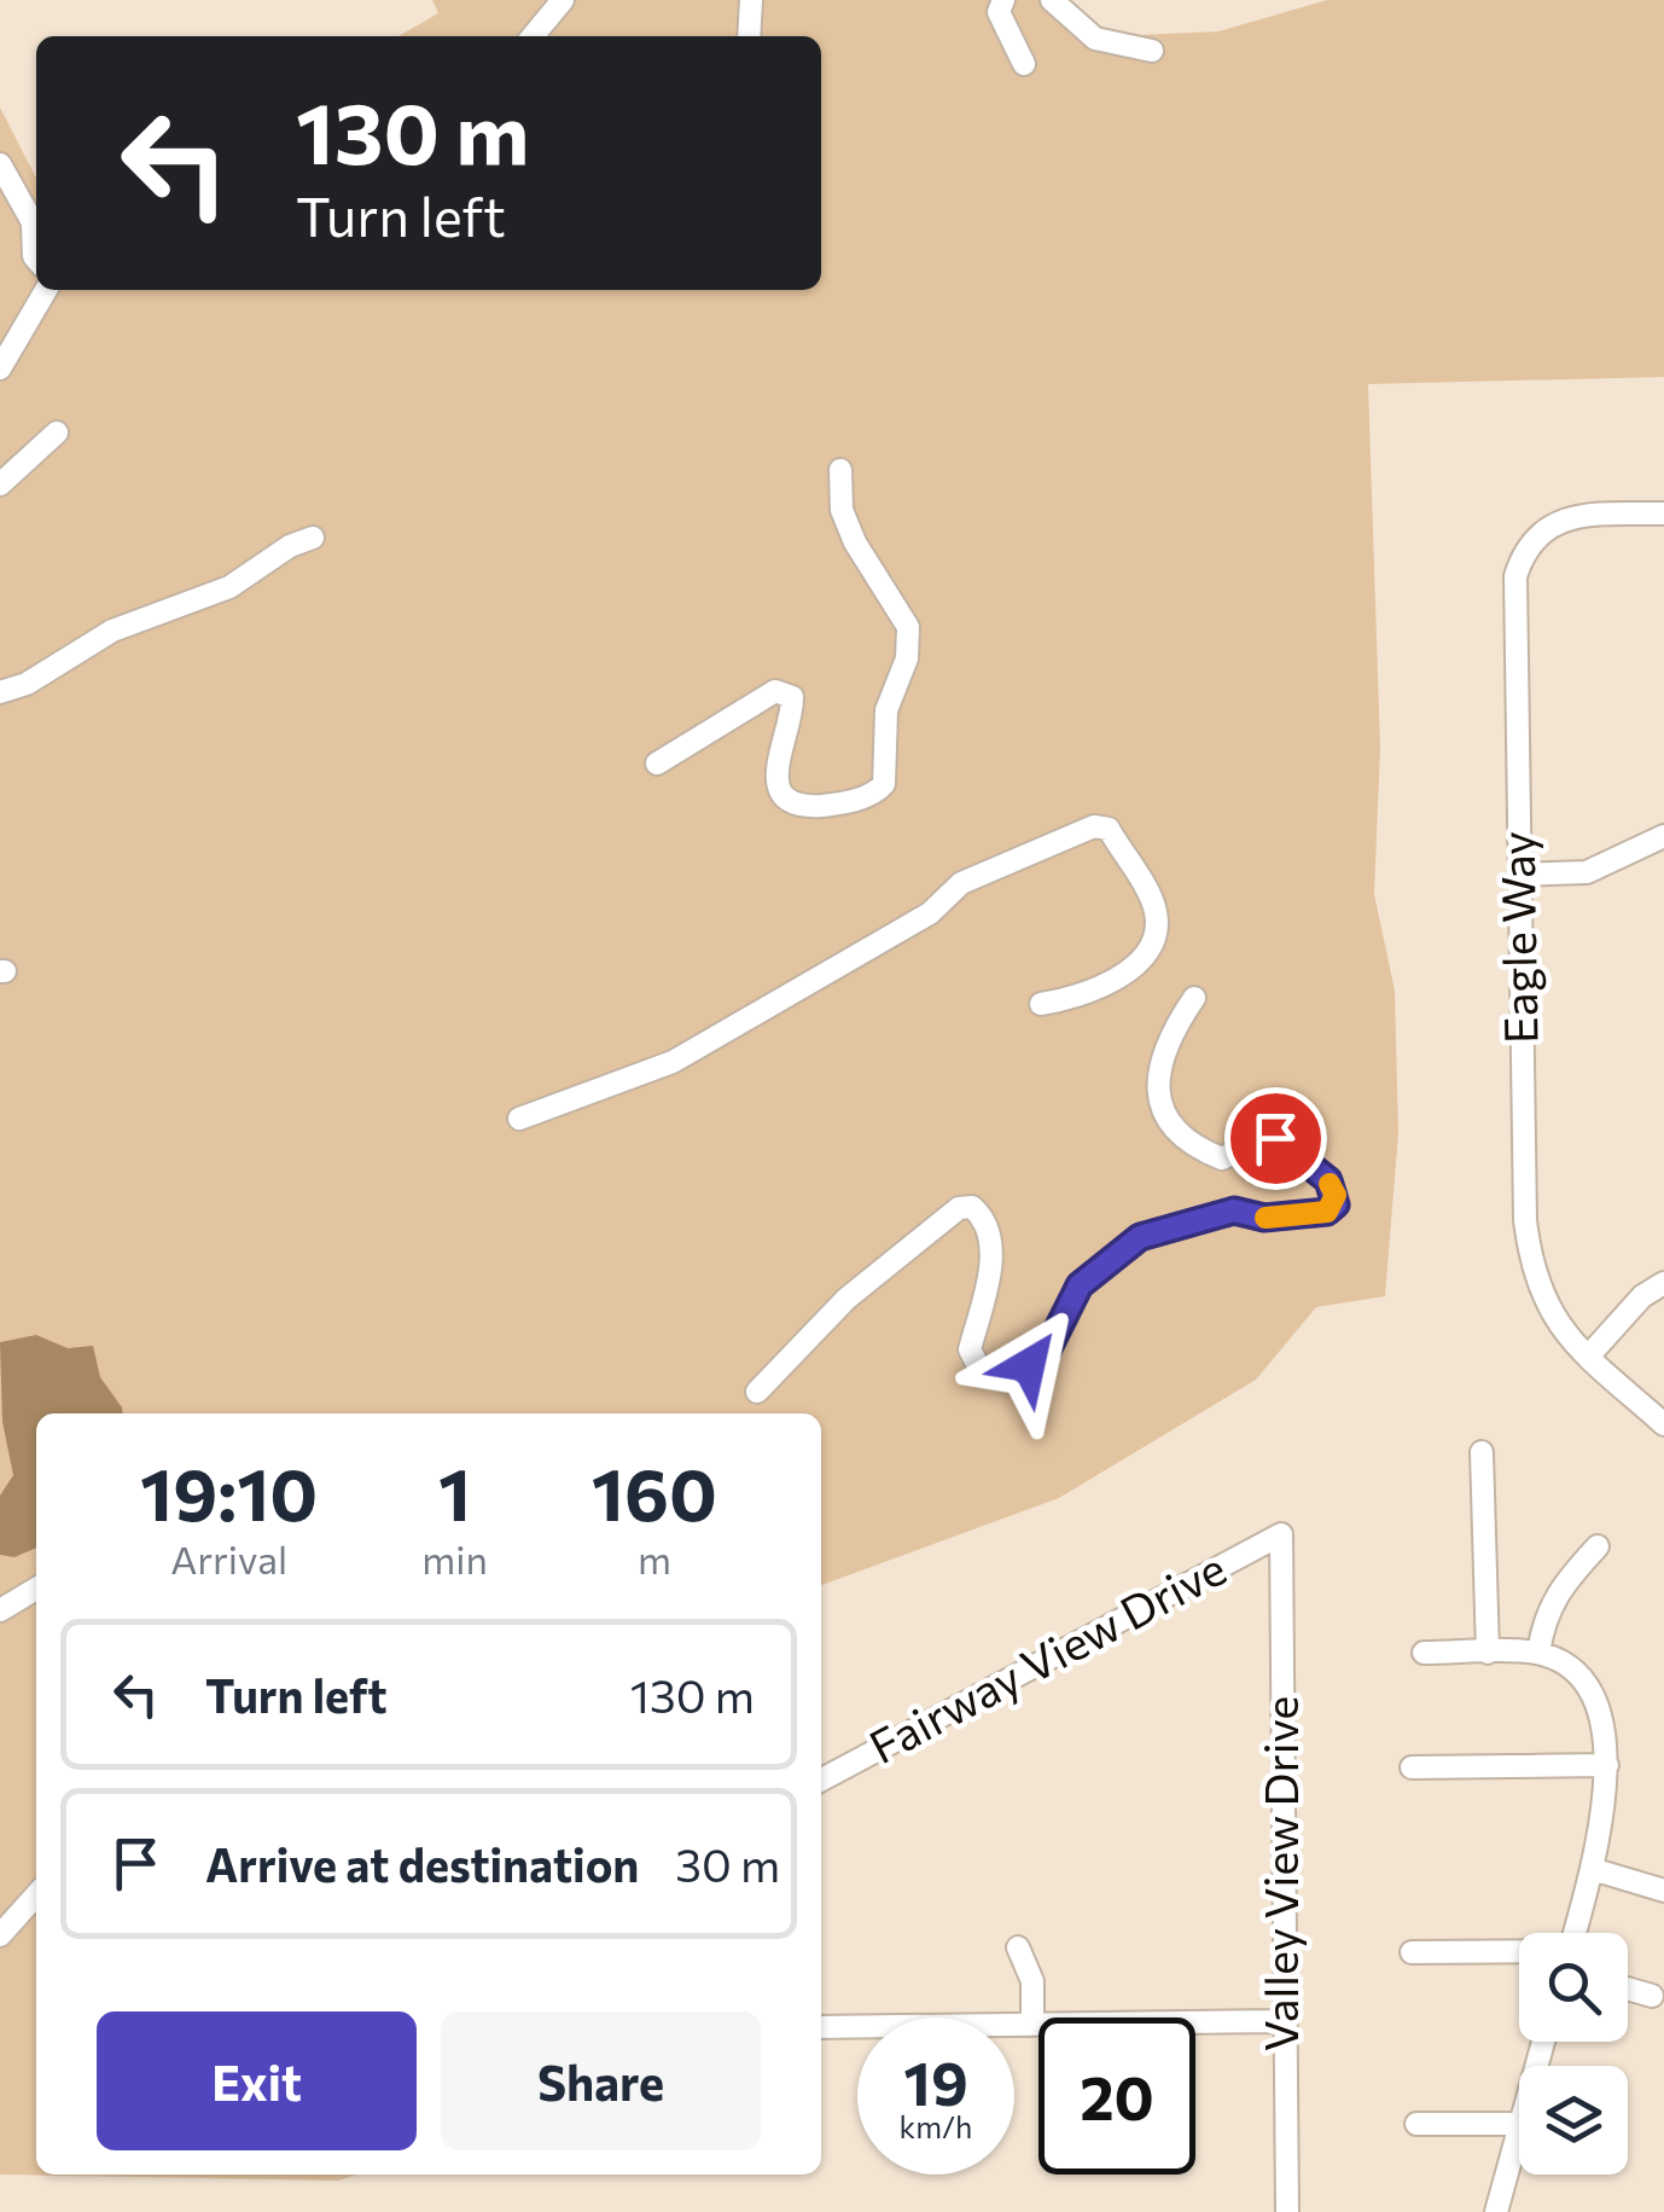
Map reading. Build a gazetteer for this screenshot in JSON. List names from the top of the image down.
{
  "streets": {
    "street": ["Eagle Way", "Fairway View Drive", "Valley View Drive"]
  },
  "crossings": [
    ["Fairway View Drive", "Valley View Drive"]
  ],
  "page": {
    "turn": ["130 m", "Turn left"],
    "eta": [
      "19:10",
      "Arrival",
      "1",
      "min",
      "160",
      "m"
    ],
    "list": [
      {
        "name": "Turn left",
        "value": "130 m"
      },
      {
        "name": "Arrive at destination",
        "value": "30 m"
      }
    ],
    "buttons": ["Exit", "Share"],
    "speed": "19 km/h",
    "limit": "20"
  }
}
